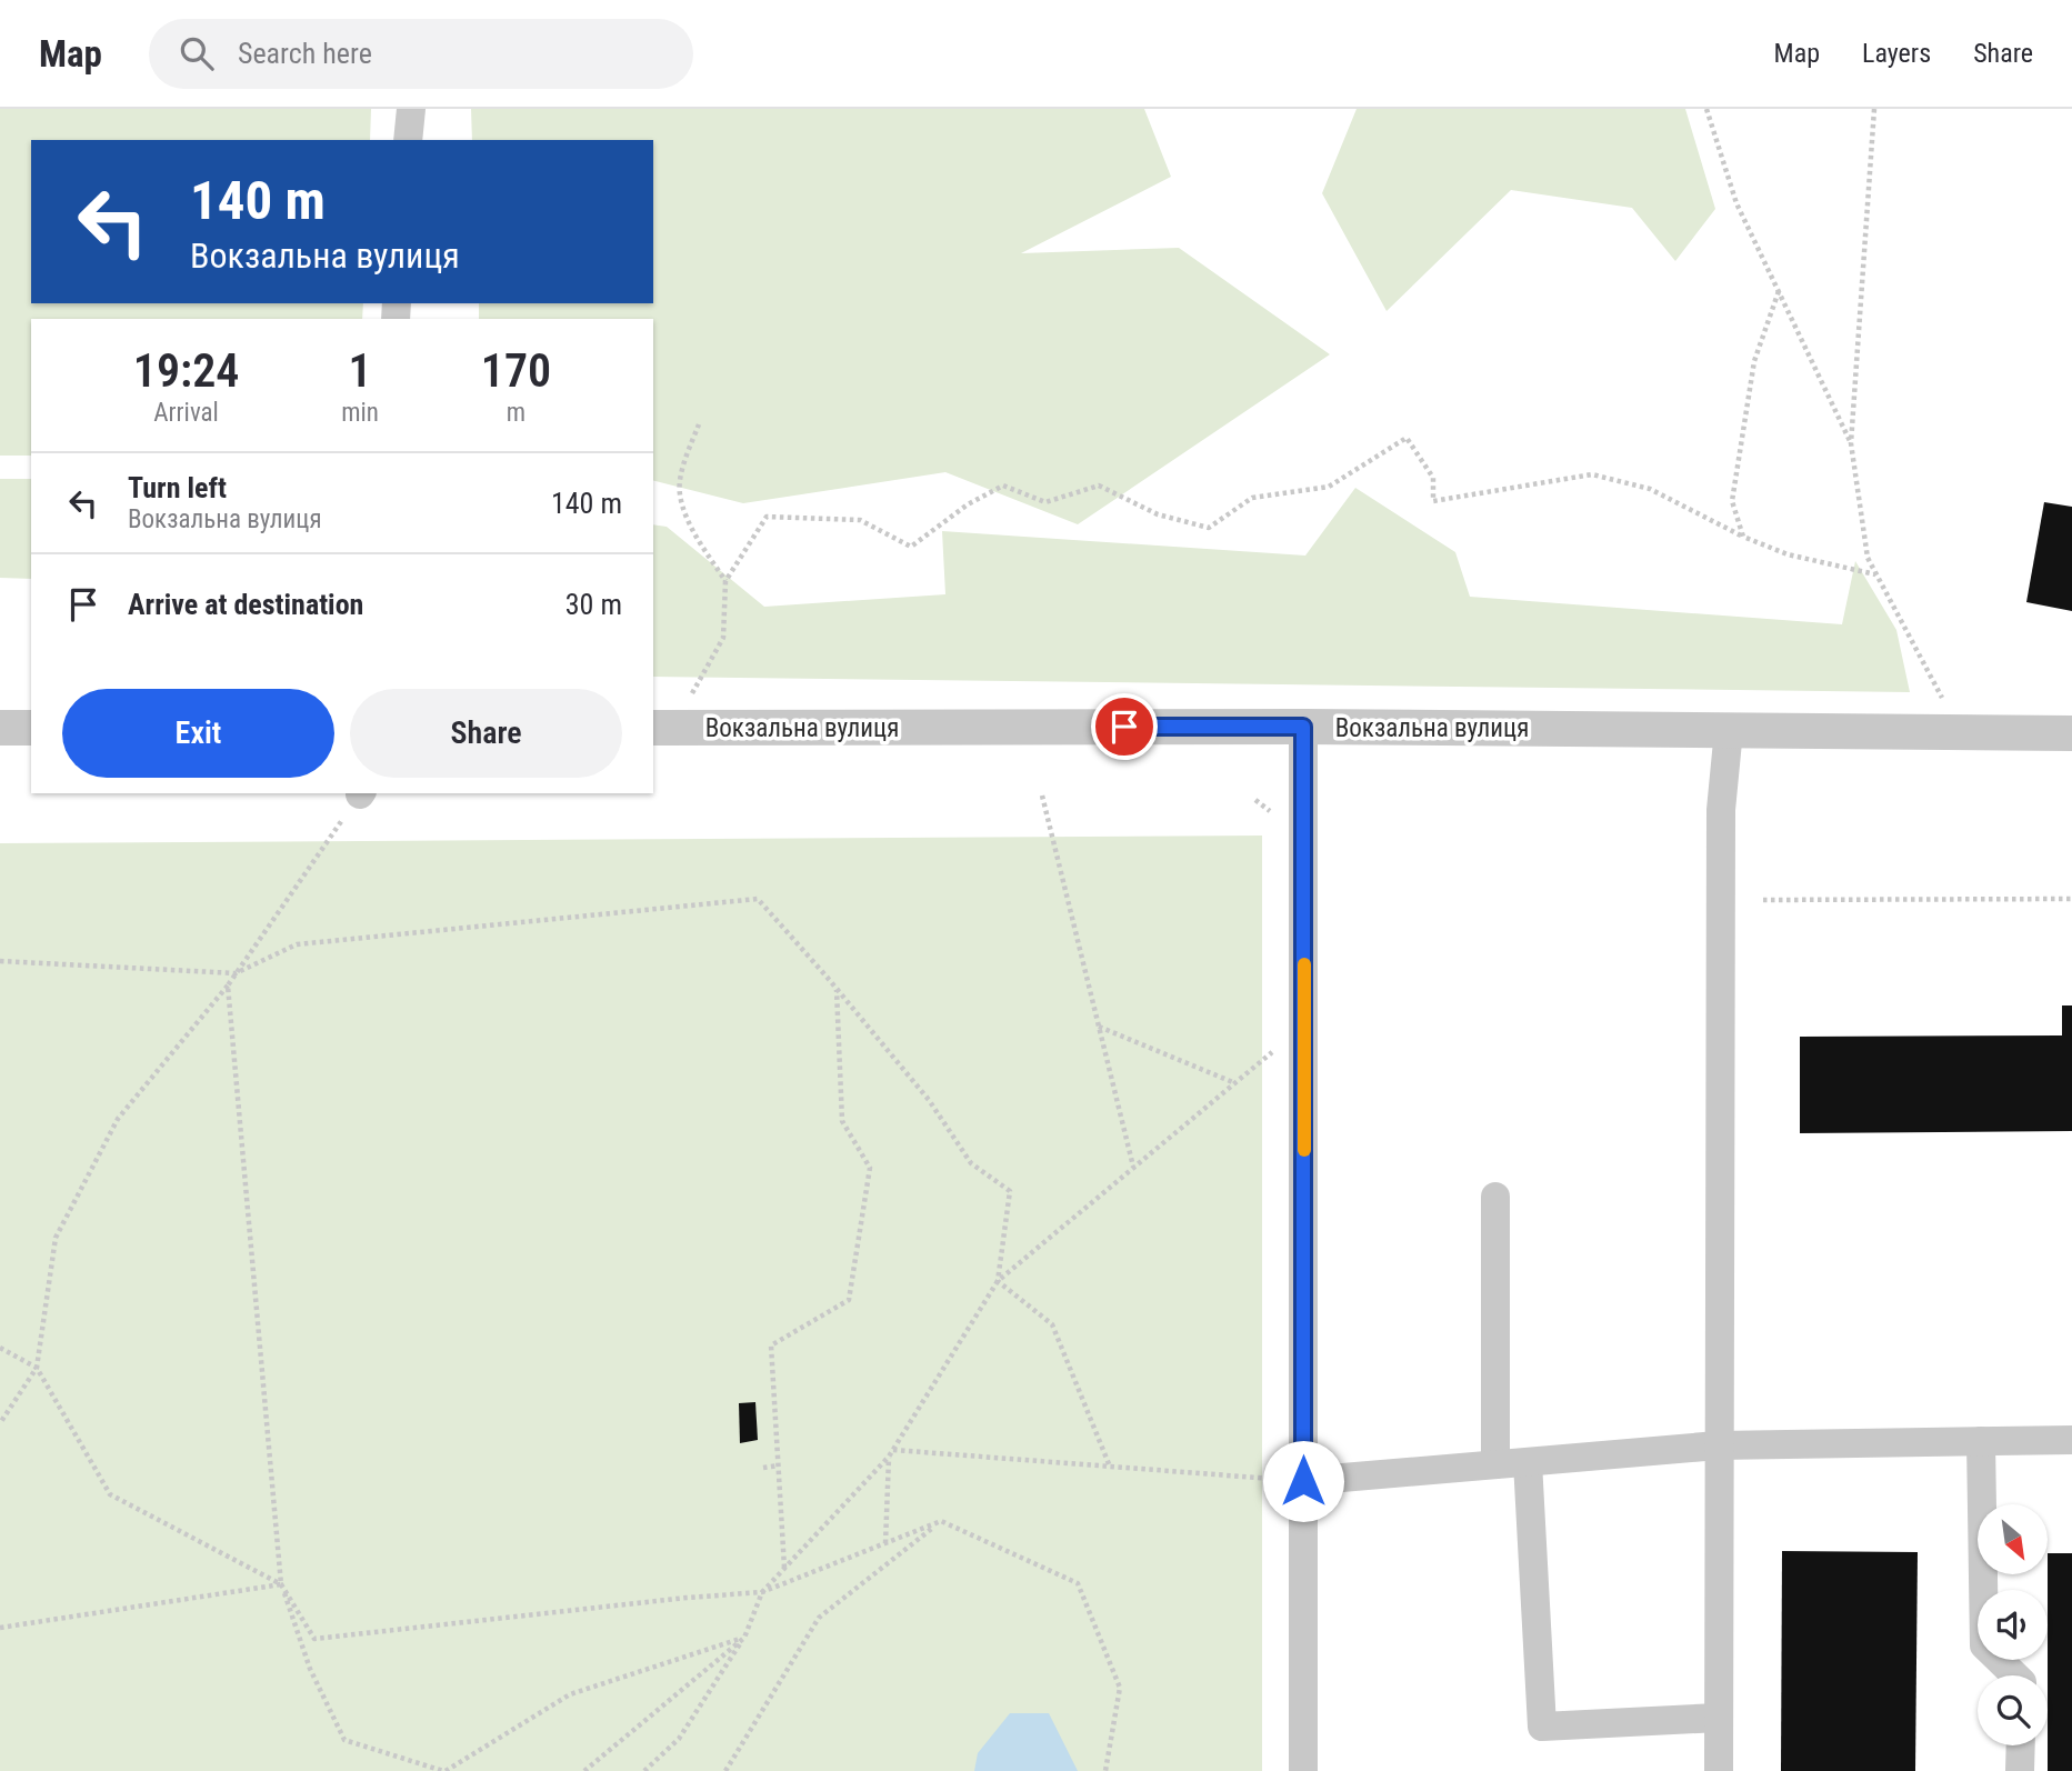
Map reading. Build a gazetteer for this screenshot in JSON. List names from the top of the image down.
{
  "streets": {
    "street": ["Вокзальна вулиця"]
  },
  "north": "bottom right",
  "page": {
    "header": "Map",
    "search": "Search here",
    "nav": ["Map", "Layers", "Share"],
    "turn": ["140 m", "Вокзальна вулиця"],
    "eta": [
      "19:24",
      "Arrival",
      "1",
      "min",
      "170",
      "m"
    ],
    "list": [
      {
        "name": "Turn left",
        "note": "Вокзальна вулиця",
        "value": "140 m"
      },
      {
        "name": "Arrive at destination",
        "value": "30 m"
      }
    ],
    "buttons": ["Exit", "Share"]
  }
}
